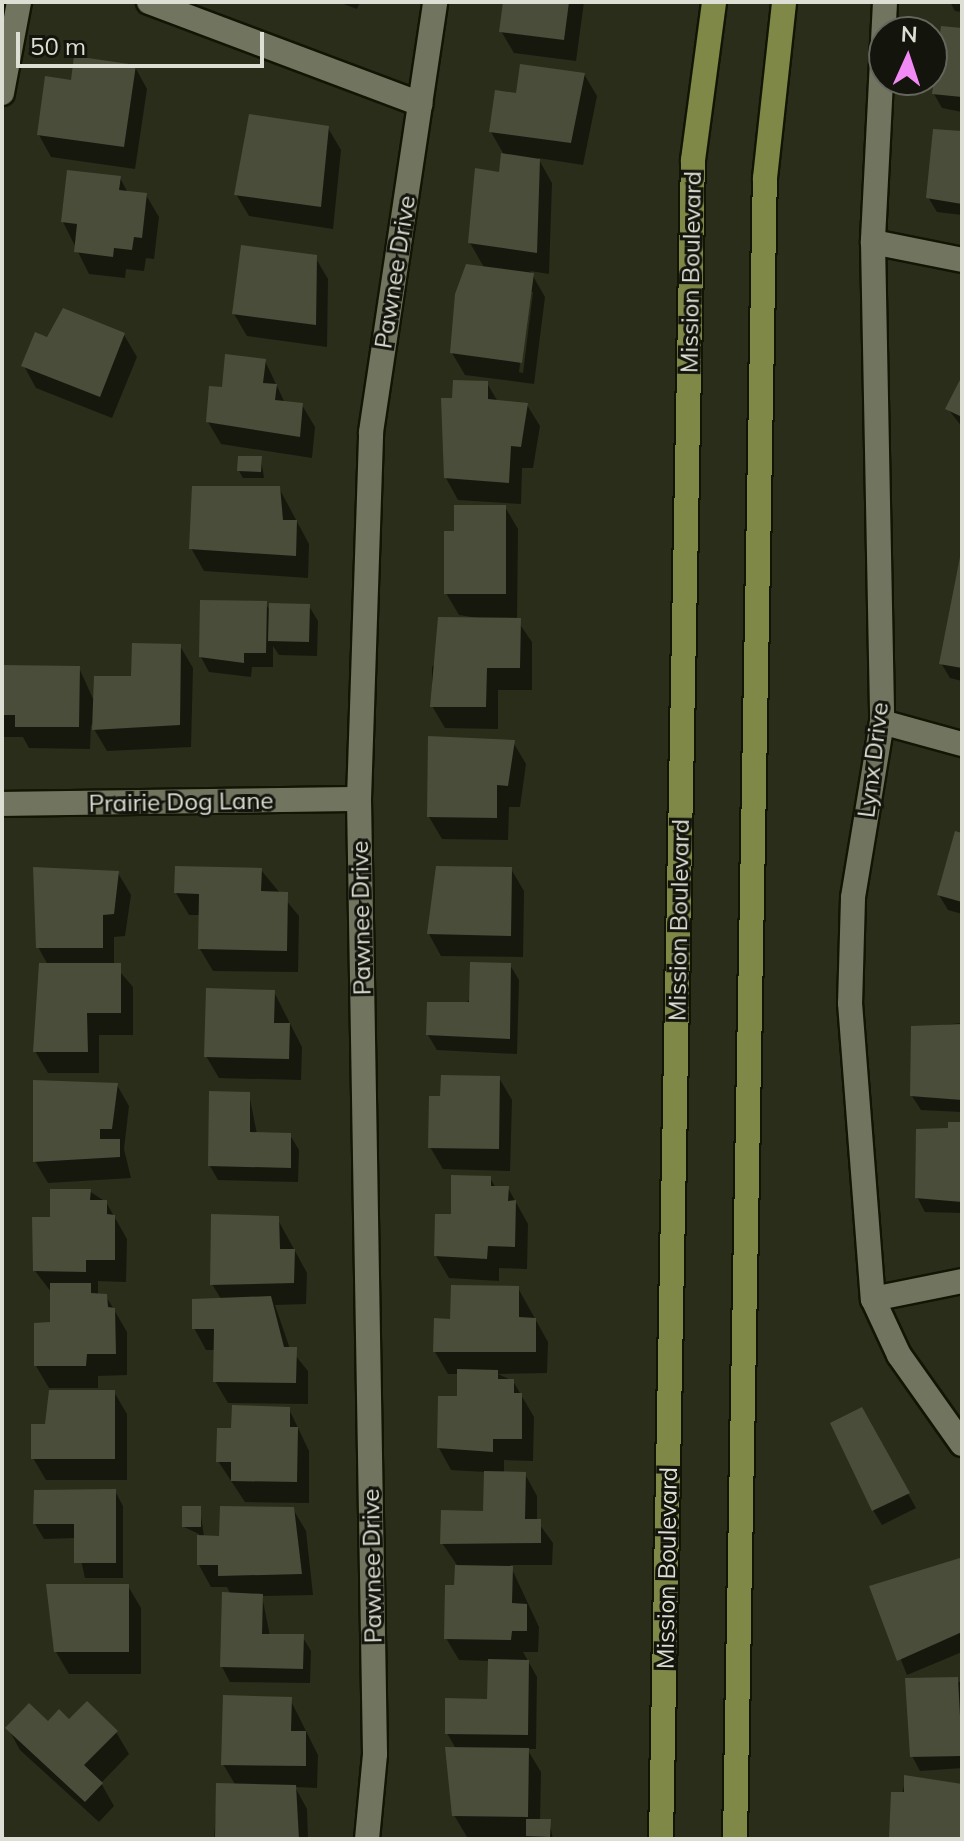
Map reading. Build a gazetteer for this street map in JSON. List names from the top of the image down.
{
  "streets": {
    "main road": ["Mission Boulevard"],
    "street": ["Pawnee Drive", "Lynx Drive", "Prairie Dog Lane"]
  },
  "crossings": [
    ["Pawnee Drive", "Prairie Dog Lane"]
  ],
  "scale_bar": "50 m",
  "north": "top"
}
